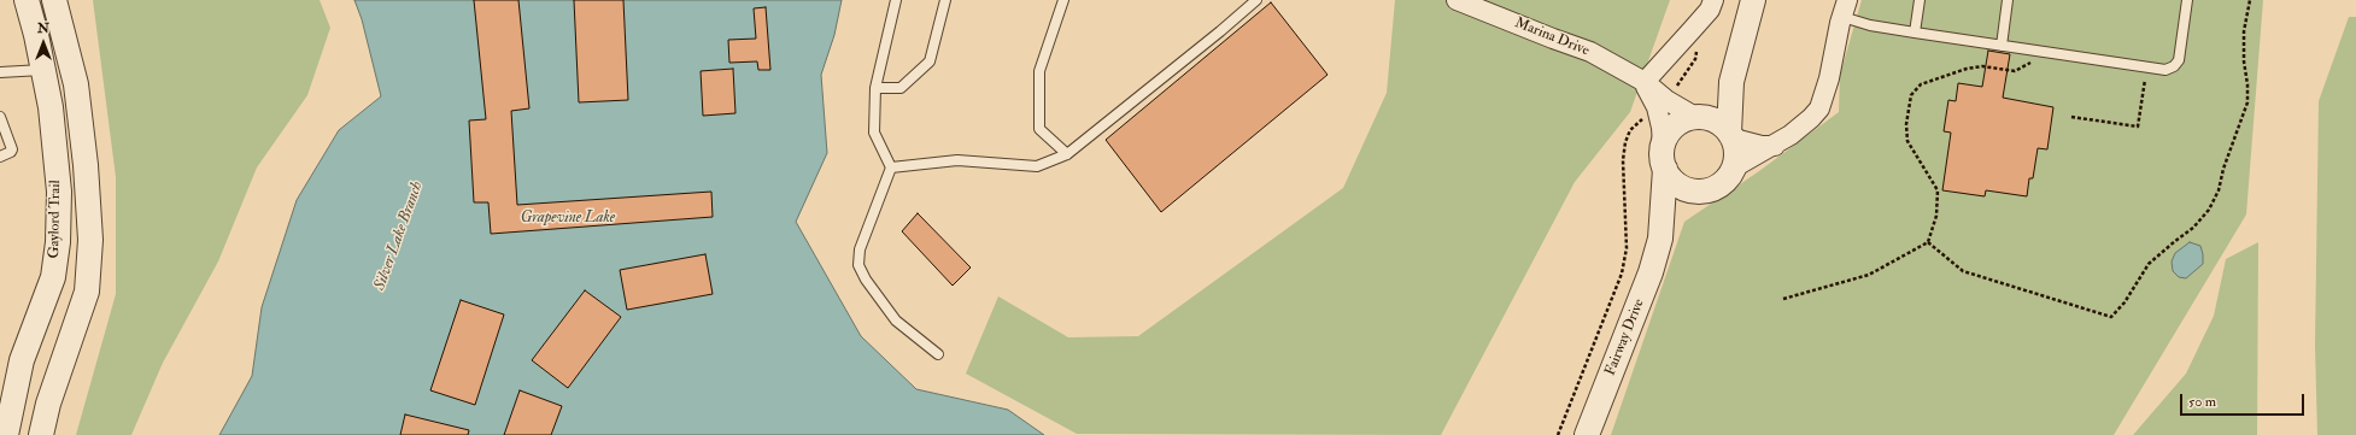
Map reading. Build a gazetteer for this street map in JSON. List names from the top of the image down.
{
  "streets": {
    "street": ["Marina Drive", "Gaylord Trail", "Fairway Drive"]
  },
  "crossings": [
    ["Marina Drive", "Fairway Drive"]
  ],
  "water": ["Grapevine Lake", "Silver Lake Branch"],
  "scale_bar": "50 m",
  "north": "top"
}
